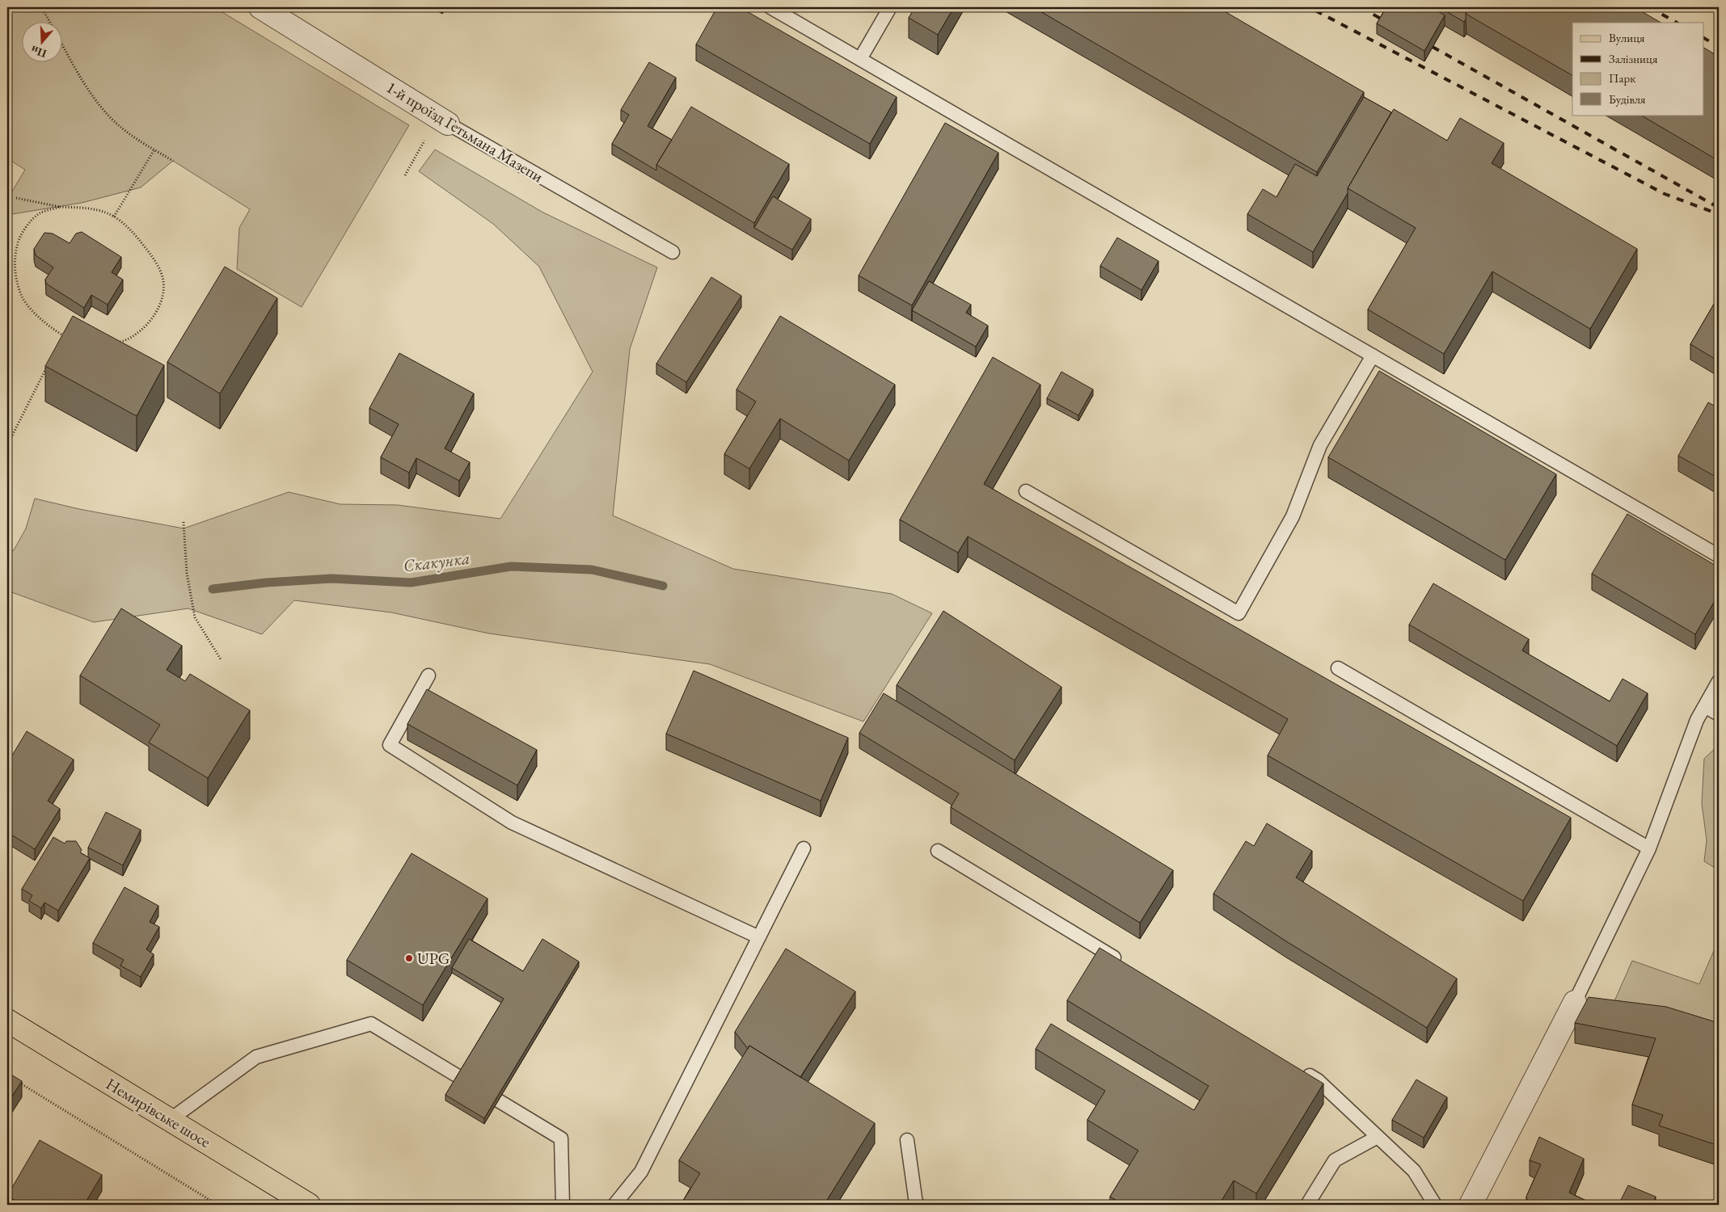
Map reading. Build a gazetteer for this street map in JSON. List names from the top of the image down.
{
  "streets": {
    "main road": ["Немирівське шосе"],
    "street": ["1-й проїзд Гетьмана Мазепи"]
  },
  "water": ["Скакунка"],
  "places": ["UPG"],
  "legend": [
    "Вулиця",
    "Залізниця",
    "Парк",
    "Будівля"
  ],
  "north": "bottom"
}
